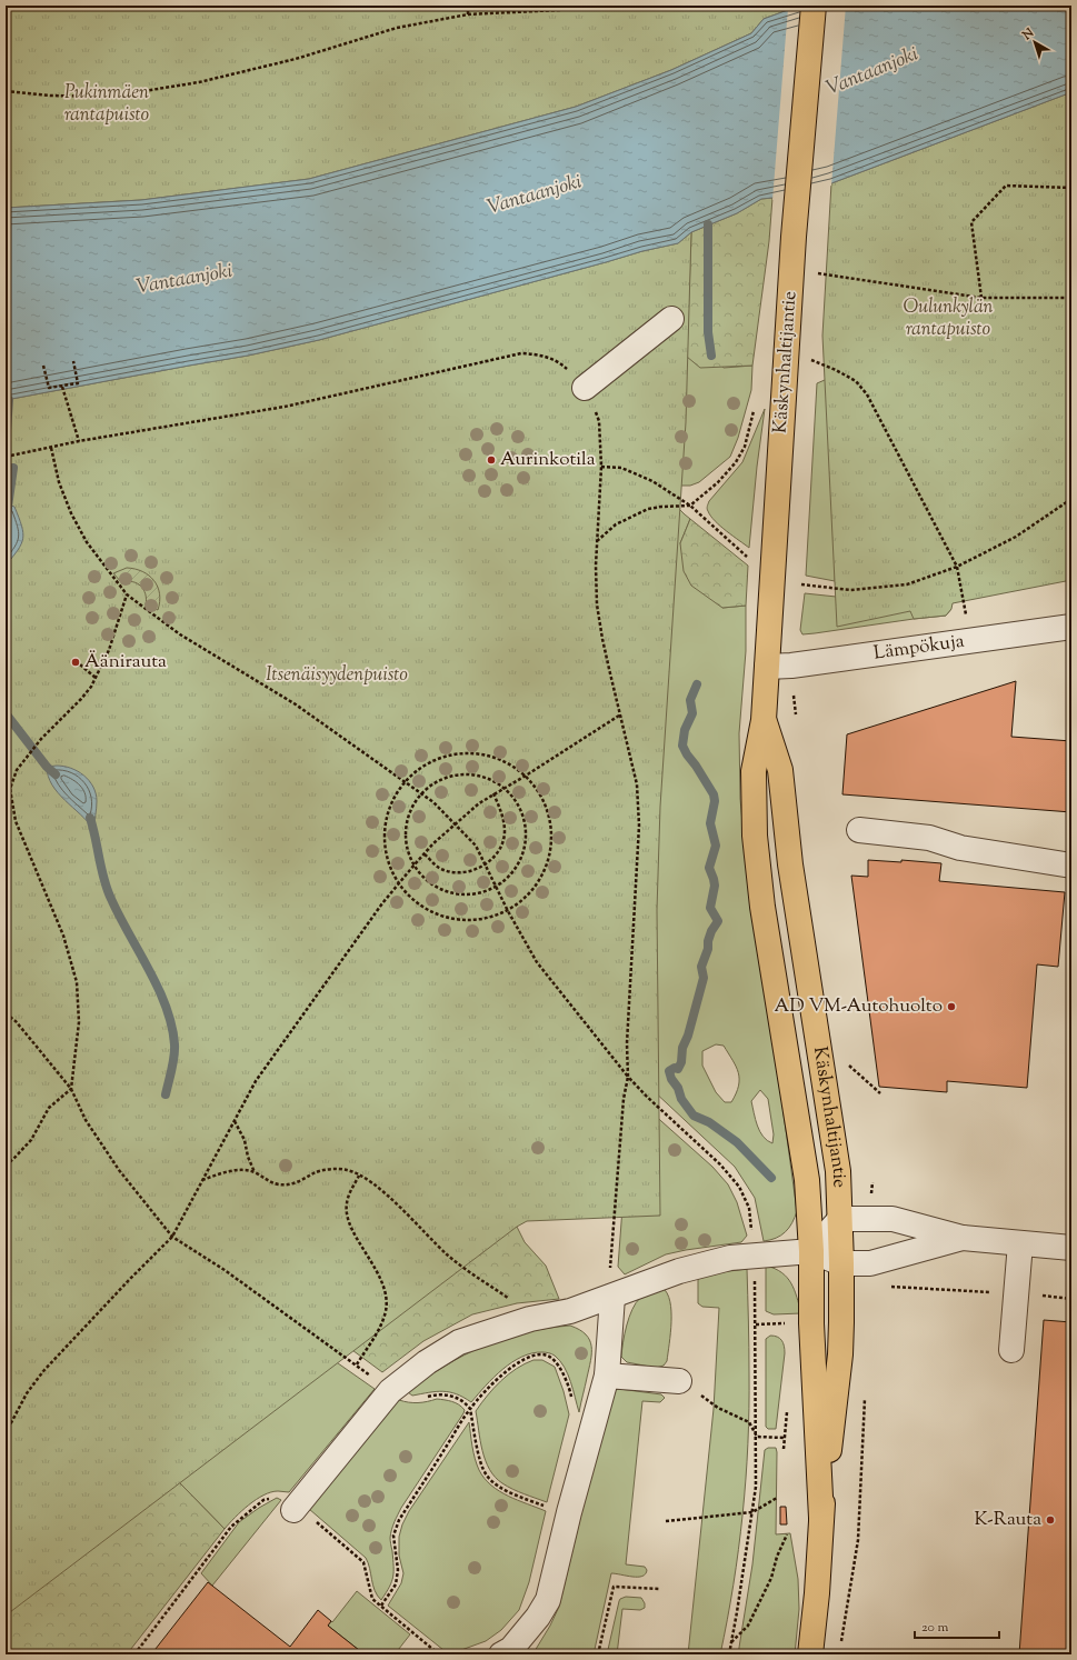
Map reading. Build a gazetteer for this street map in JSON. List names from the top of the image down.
{
  "streets": {
    "main road": ["Käskynhaltijantie"],
    "street": ["Lämpökuja"]
  },
  "crossings": [
    ["Käskynhaltijantie", "Lämpökuja"]
  ],
  "water": ["Vantaanjoki"],
  "parks": ["Pukinmäen rantapuisto", "Oulunkylän rantapuisto", "Itsenäisyydenpuisto"],
  "places": [
    "Aurinkotila",
    "Äänirauta",
    "AD VM-Autohuolto",
    "K-Rauta"
  ],
  "scale_bar": "20 m",
  "north": "top left"
}
